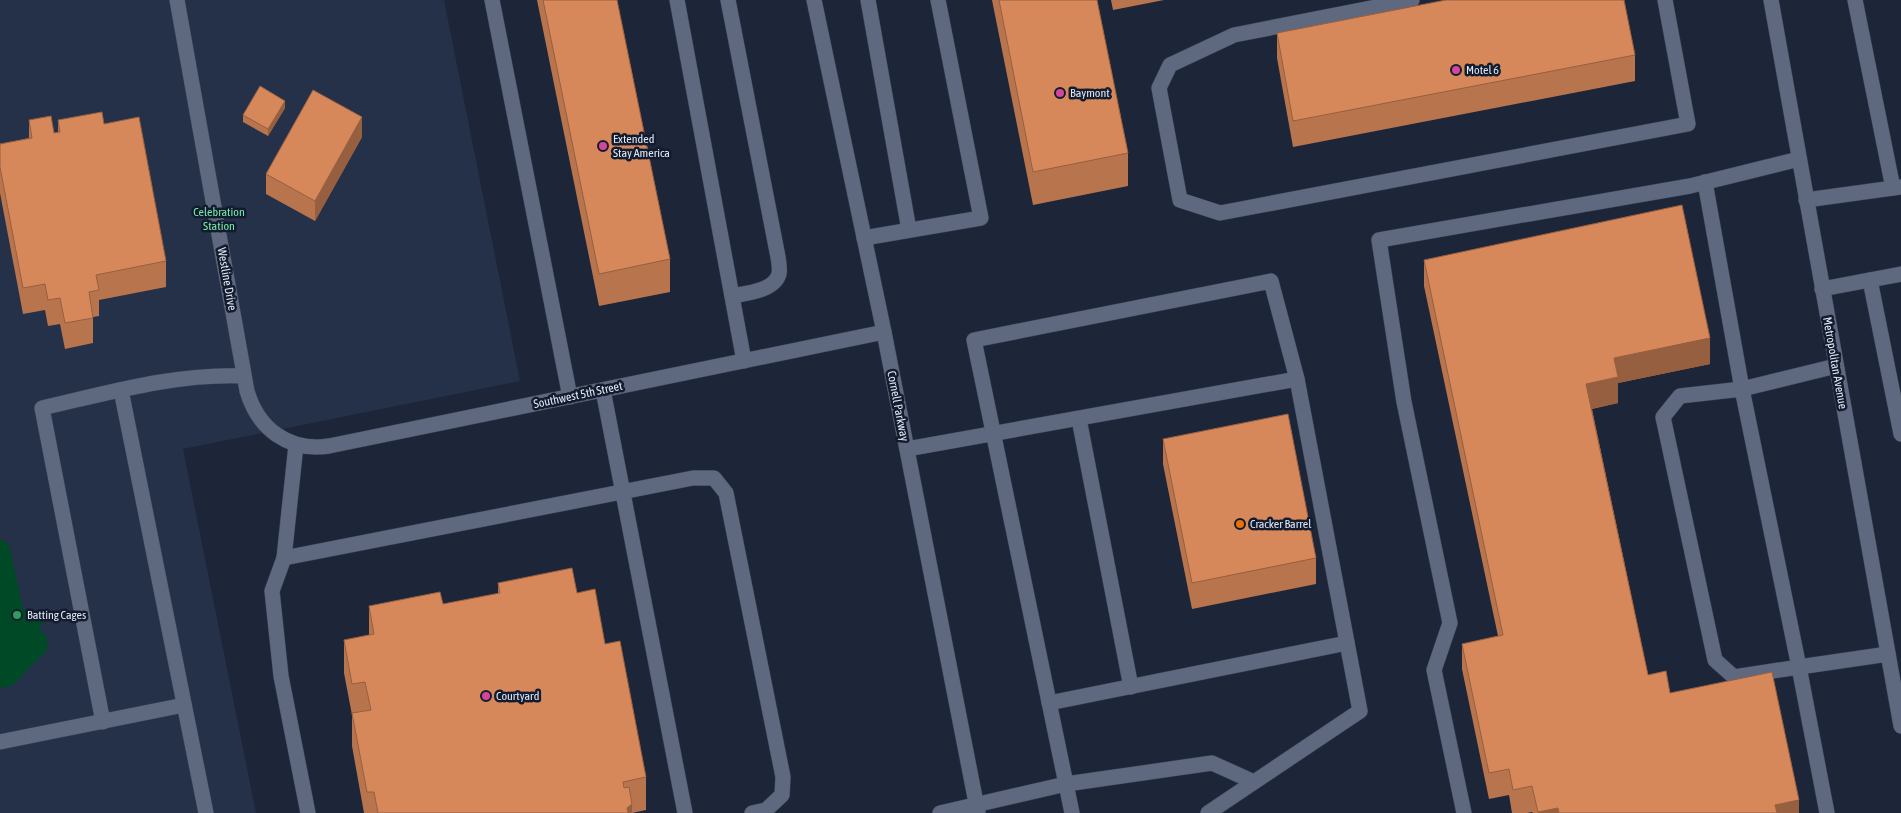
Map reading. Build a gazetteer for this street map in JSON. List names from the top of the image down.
{
  "streets": {
    "street": [
      "Westline Drive",
      "Metropolitan Avenue",
      "Southwest 5th Street",
      "Cornell Parkway"
    ]
  },
  "crossings": [
    ["Westline Drive", "Southwest 5th Street"],
    ["Southwest 5th Street", "Cornell Parkway"]
  ],
  "parks": ["Celebration Station"],
  "places": [
    "Motel 6",
    "Baymont",
    "Extended Stay America",
    "Cracker Barrel",
    "Batting Cages",
    "Courtyard"
  ]
}
